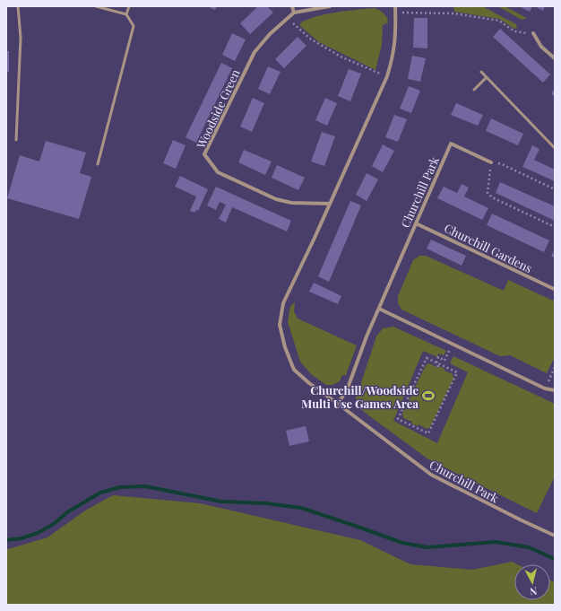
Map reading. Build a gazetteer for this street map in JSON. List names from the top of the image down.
{
  "streets": {
    "street": ["Woodside Green", "Churchill Park", "Churchill Gardens"]
  },
  "crossings": [
    ["Woodside Green", "Churchill Park"],
    ["Churchill Park", "Churchill Gardens"]
  ],
  "places": {
    "sports": ["Churchill/Woodside Multi Use Games Area"]
  },
  "north": "bottom"
}
